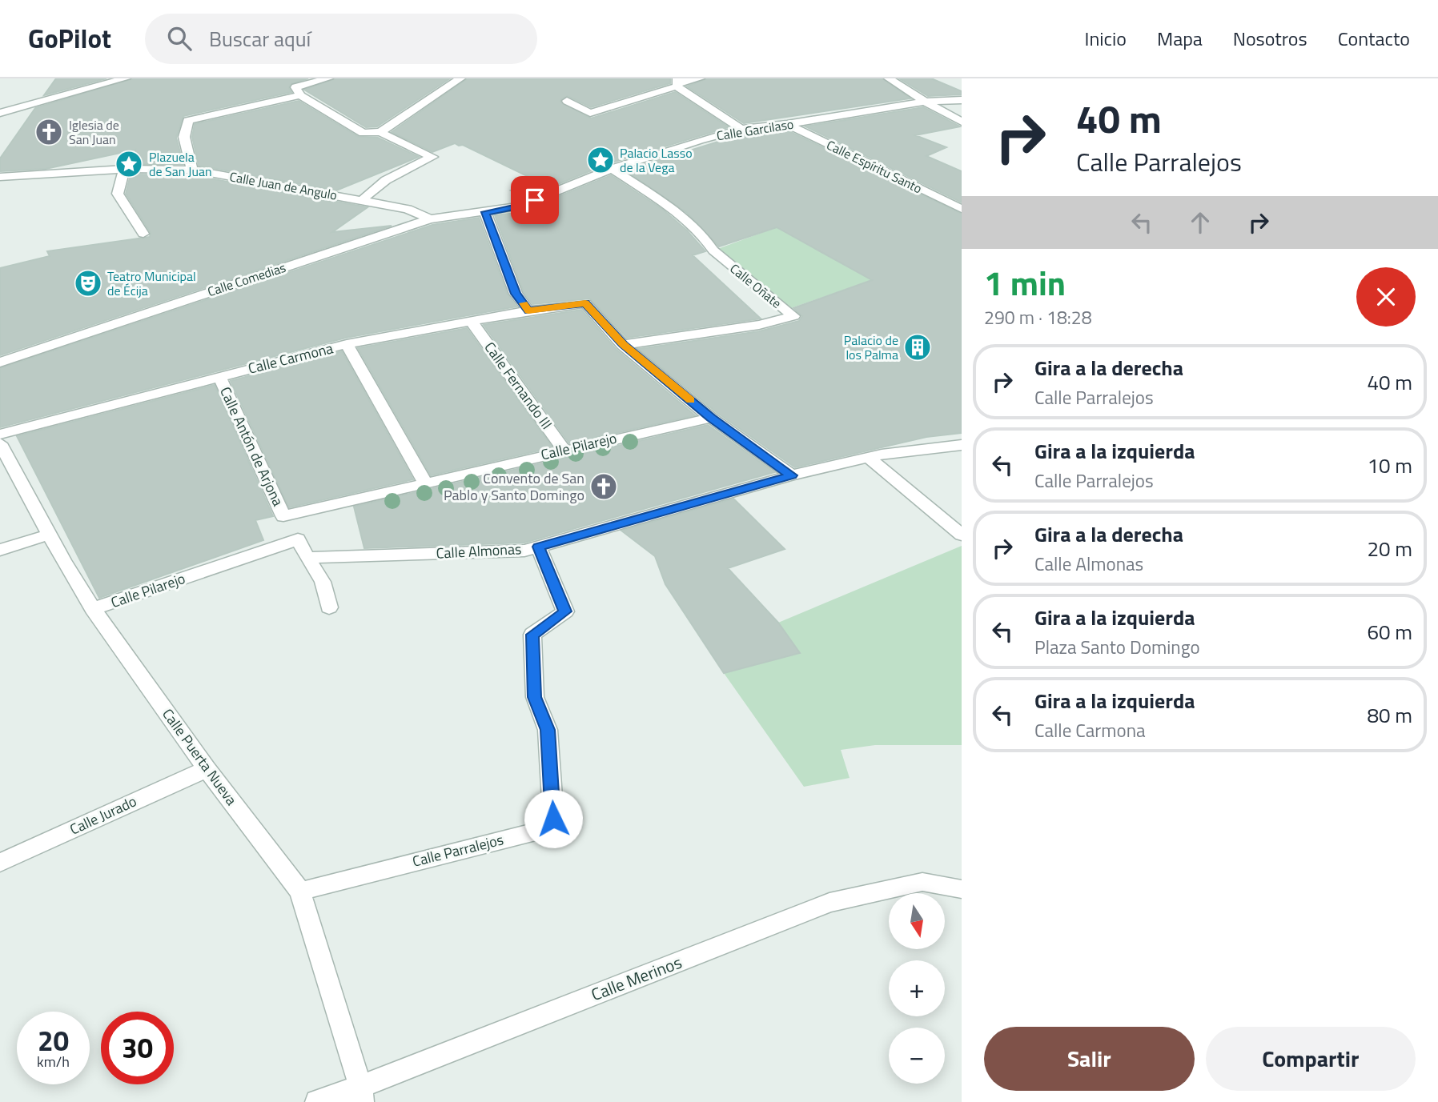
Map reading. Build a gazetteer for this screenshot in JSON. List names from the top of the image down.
{
  "streets": {
    "street": [
      "Calle Garcilaso",
      "Calle Espíritu Santo",
      "Calle Juan de Angulo",
      "Calle Comedias",
      "Calle Oñate",
      "Calle Carmona",
      "Calle Fernando III",
      "Calle Antón de Arjona",
      "Calle Pilarejo",
      "Calle Almonas",
      "Calle Puerta Nueva",
      "Calle Jurado",
      "Calle Parralejos",
      "Calle Merinos"
    ]
  },
  "crossings": [
    ["Calle Garcilaso", "Calle Espíritu Santo"],
    ["Calle Garcilaso", "Calle Juan de Angulo"],
    ["Calle Garcilaso", "Calle Comedias"],
    ["Calle Garcilaso", "Calle Oñate"],
    ["Calle Juan de Angulo", "Calle Comedias"],
    ["Calle Oñate", "Calle Carmona"],
    ["Calle Carmona", "Calle Fernando III"],
    ["Calle Carmona", "Calle Antón de Arjona"],
    ["Calle Fernando III", "Calle Pilarejo"],
    ["Calle Antón de Arjona", "Calle Pilarejo"],
    ["Calle Pilarejo", "Calle Almonas"],
    ["Calle Pilarejo", "Calle Puerta Nueva"],
    ["Calle Almonas", "Calle Parralejos"],
    ["Calle Puerta Nueva", "Calle Jurado"],
    ["Calle Puerta Nueva", "Calle Parralejos"],
    ["Calle Puerta Nueva", "Calle Merinos"]
  ],
  "places": {
    "church": ["Iglesia de San Juan", "Convento de San Pablo y Santo Domingo"],
    "place": ["Palacio Lasso de la Vega", "Plazuela de San Juan"],
    "theatre": ["Teatro Municipal de Écija"],
    "building": ["Palacio de los Palma"]
  },
  "north": "bottom",
  "page": {
    "header": "GoPilot",
    "search": "Buscar aquí",
    "nav": [
      "Inicio",
      "Mapa",
      "Nosotros",
      "Contacto"
    ],
    "turn": ["40 m", "Calle Parralejos"],
    "heading": ["1 min", "290 m · 18:28"],
    "list": [
      {
        "name": "Gira a la derecha",
        "note": "Calle Parralejos",
        "value": "40 m"
      },
      {
        "name": "Gira a la izquierda",
        "note": "Calle Parralejos",
        "value": "10 m"
      },
      {
        "name": "Gira a la derecha",
        "note": "Calle Almonas",
        "value": "20 m"
      },
      {
        "name": "Gira a la izquierda",
        "note": "Plaza Santo Domingo",
        "value": "60 m"
      },
      {
        "name": "Gira a la izquierda",
        "note": "Calle Carmona",
        "value": "80 m"
      }
    ],
    "map_buttons": ["+", "−"],
    "speed": "20 km/h",
    "limit": "30",
    "buttons": ["Salir", "Compartir"]
  }
}
